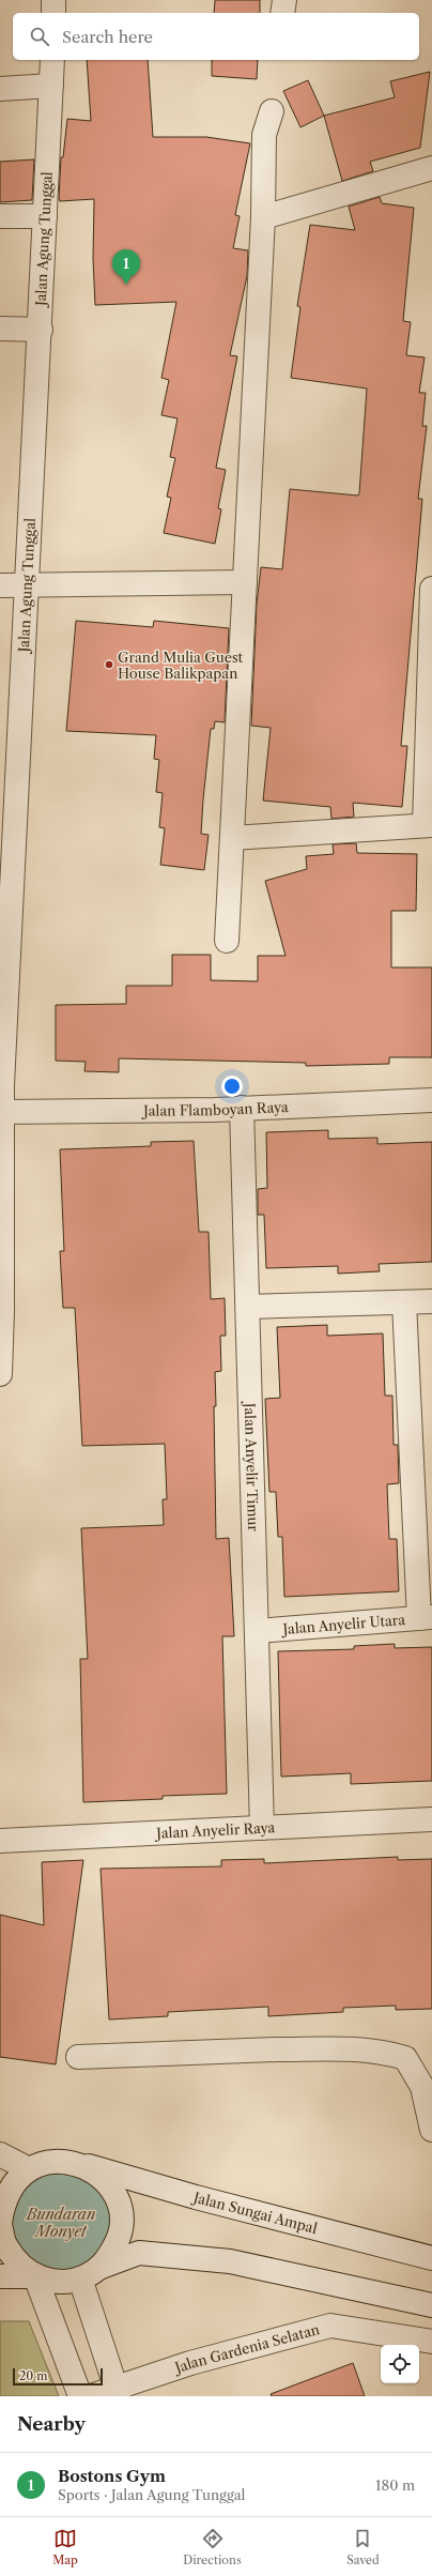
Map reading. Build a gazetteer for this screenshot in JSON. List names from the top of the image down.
{
  "streets": {
    "street": [
      "Jalan Agung Tunggal",
      "Jalan Flamboyan Raya",
      "Jalan Anyelir Timur",
      "Jalan Anyelir Utara",
      "Jalan Anyelir Raya",
      "Jalan Sungai Ampal",
      "Jalan Gardenia Selatan"
    ]
  },
  "crossings": [
    ["Jalan Agung Tunggal", "Jalan Flamboyan Raya"],
    ["Jalan Flamboyan Raya", "Jalan Anyelir Timur"],
    ["Jalan Anyelir Timur", "Jalan Anyelir Utara"],
    ["Jalan Anyelir Timur", "Jalan Anyelir Raya"]
  ],
  "water": ["Bundaran Monyet"],
  "places": ["Grand Mulia Guest House Balikpapan"],
  "scale_bar": "20 m",
  "page": {
    "search": "Search here",
    "pins": "1",
    "scale": "20 m",
    "heading": "Nearby",
    "list": [
      {
        "mark": "1",
        "name": "Bostons Gym",
        "note": "Sports · Jalan Agung Tunggal",
        "value": "180 m"
      }
    ],
    "nav": ["Map", "Directions", "Saved"]
  }
}
